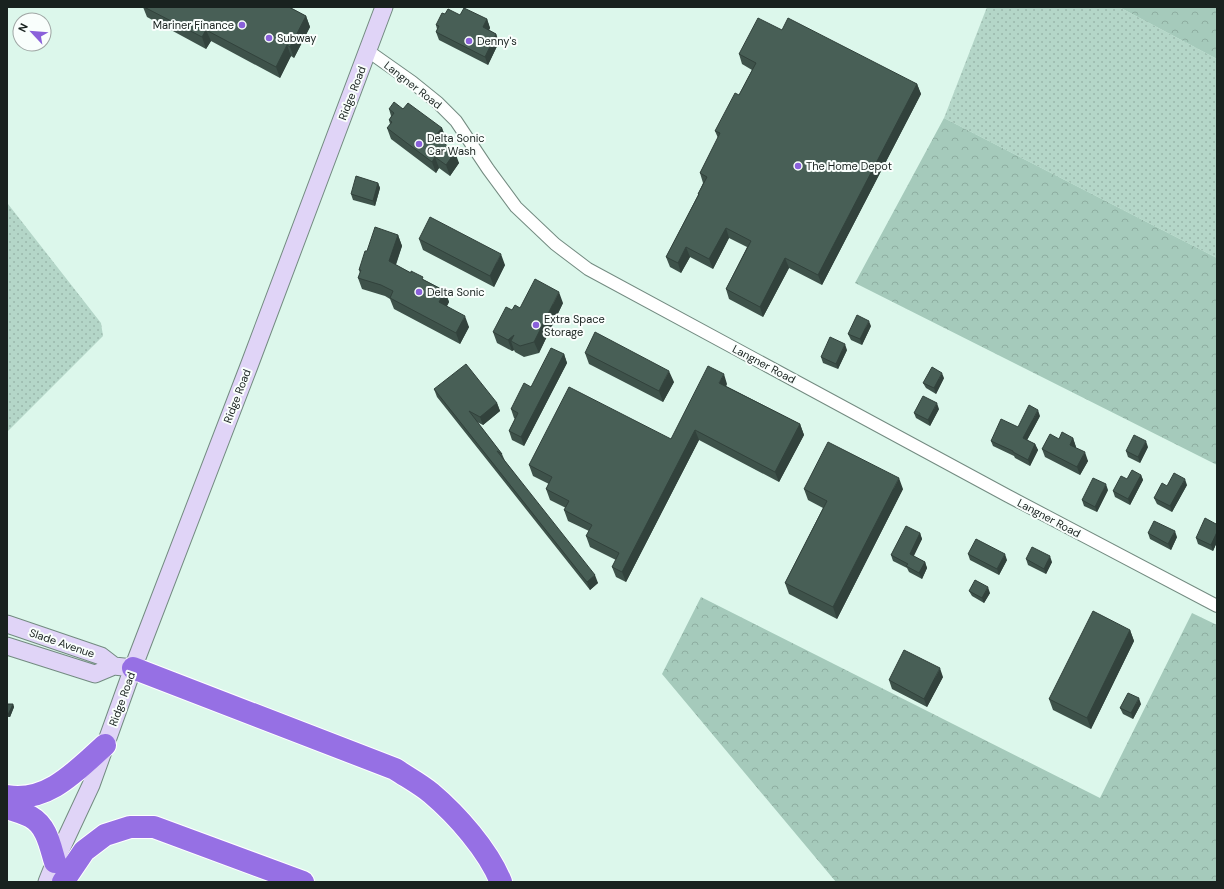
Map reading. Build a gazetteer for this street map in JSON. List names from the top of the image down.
{
  "streets": {
    "street": ["Langner Road", "Ridge Road", "Slade Avenue"]
  },
  "crossings": [
    ["Langner Road", "Ridge Road"],
    ["Ridge Road", "Slade Avenue"]
  ],
  "places": [
    "Mariner Finance",
    "Subway",
    "Denny's",
    "Delta Sonic Car Wash",
    "The Home Depot",
    "Delta Sonic",
    "Extra Space Storage"
  ],
  "north": "top left"
}
